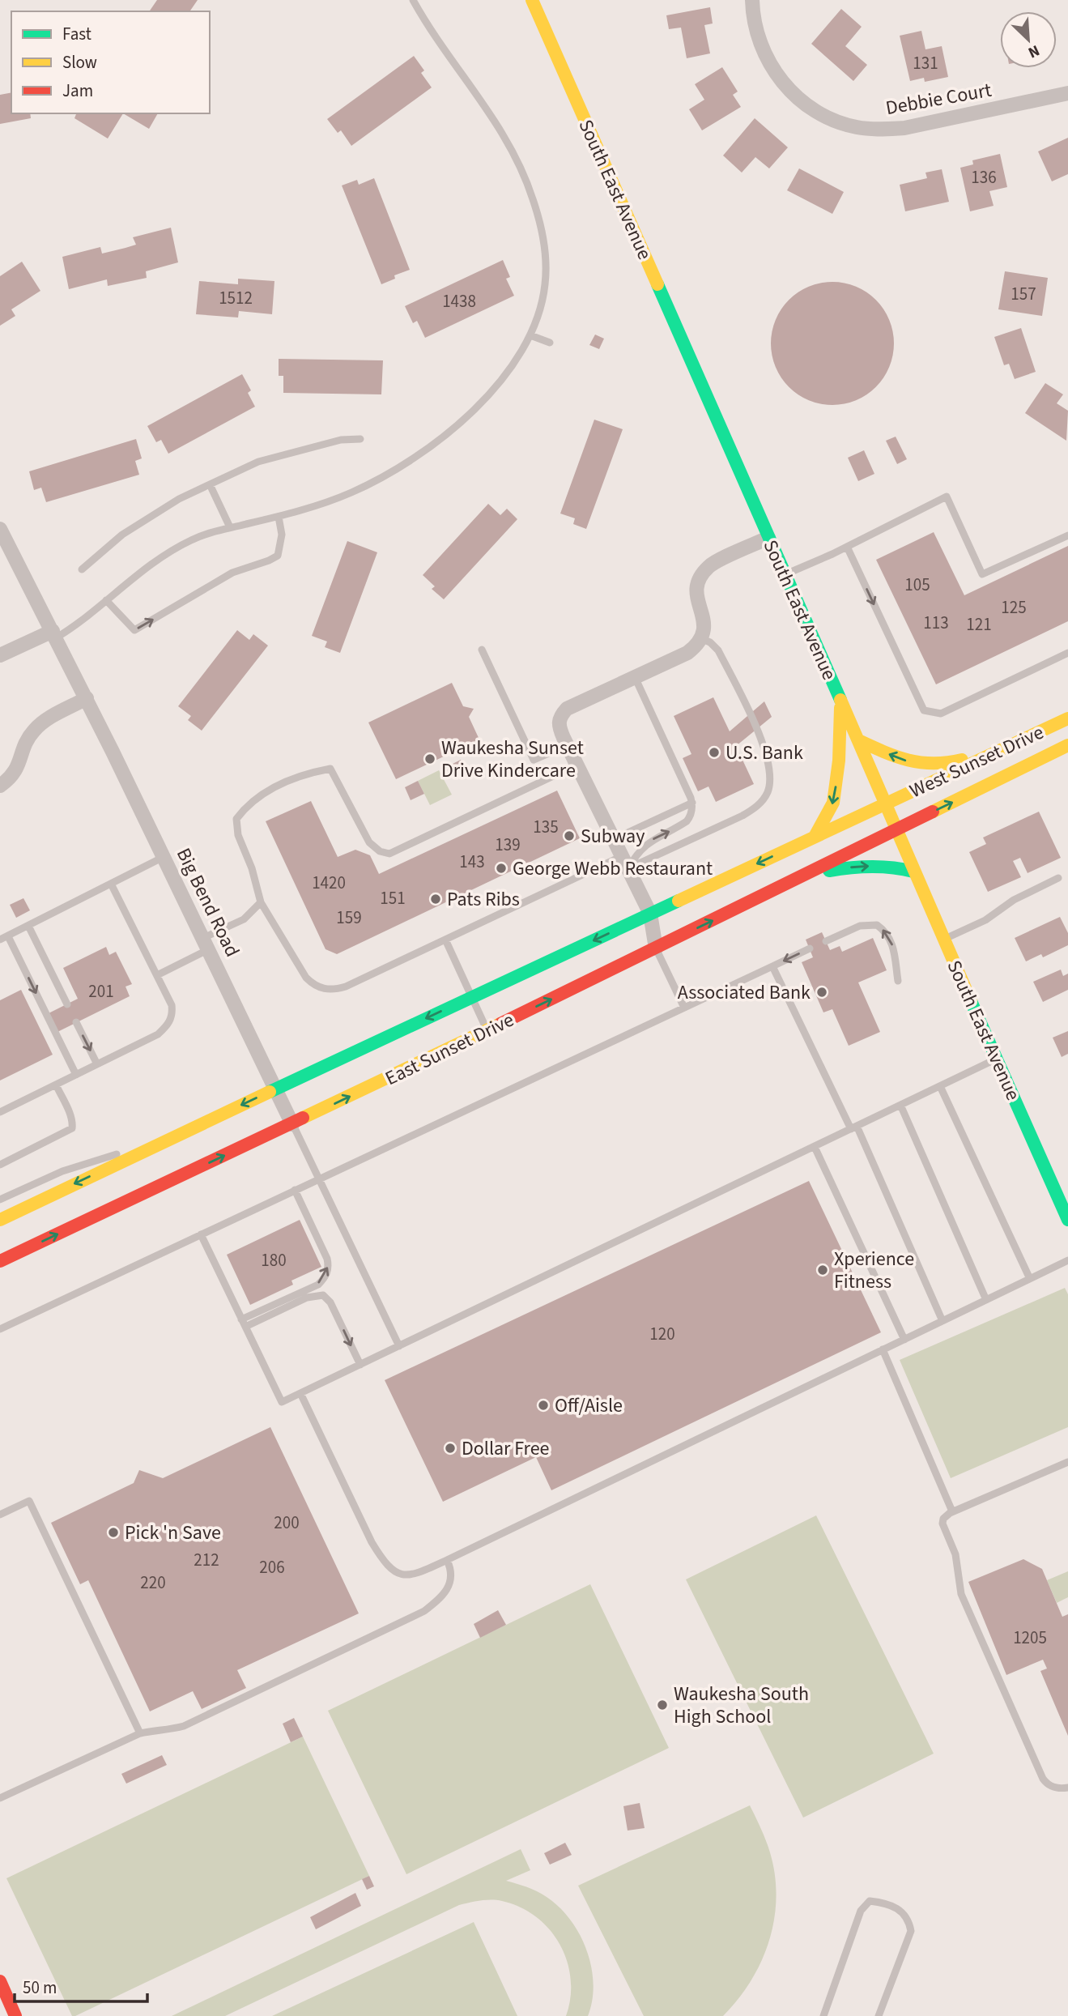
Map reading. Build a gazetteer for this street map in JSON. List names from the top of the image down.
{
  "streets": {
    "main road": ["South East Avenue", "West Sunset Drive", "East Sunset Drive"],
    "street": ["Debbie Court", "Big Bend Road"]
  },
  "crossings": [
    ["South East Avenue", "West Sunset Drive"],
    ["South East Avenue", "East Sunset Drive"],
    ["West Sunset Drive", "East Sunset Drive"],
    ["Big Bend Road", "East Sunset Drive"]
  ],
  "places": [
    "U.S. Bank",
    "Waukesha Sunset Drive Kindercare",
    "Subway",
    "George Webb Restaurant",
    "Pats Ribs",
    "Associated Bank",
    "Xperience Fitness",
    "Off/Aisle",
    "Dollar Free",
    "Pick 'n Save",
    "Waukesha South High School"
  ],
  "house_numbers": [
    "131",
    "136",
    "157",
    "1512",
    "1438",
    "105",
    "125",
    "113",
    "121",
    "135",
    "139",
    "143",
    "1420",
    "151",
    "159",
    "201",
    "180",
    "120",
    "200",
    "212",
    "206",
    "220",
    "1205"
  ],
  "legend": ["Fast", "Slow", "Jam"],
  "scale_bar": "50 m",
  "north": "bottom right"
}
